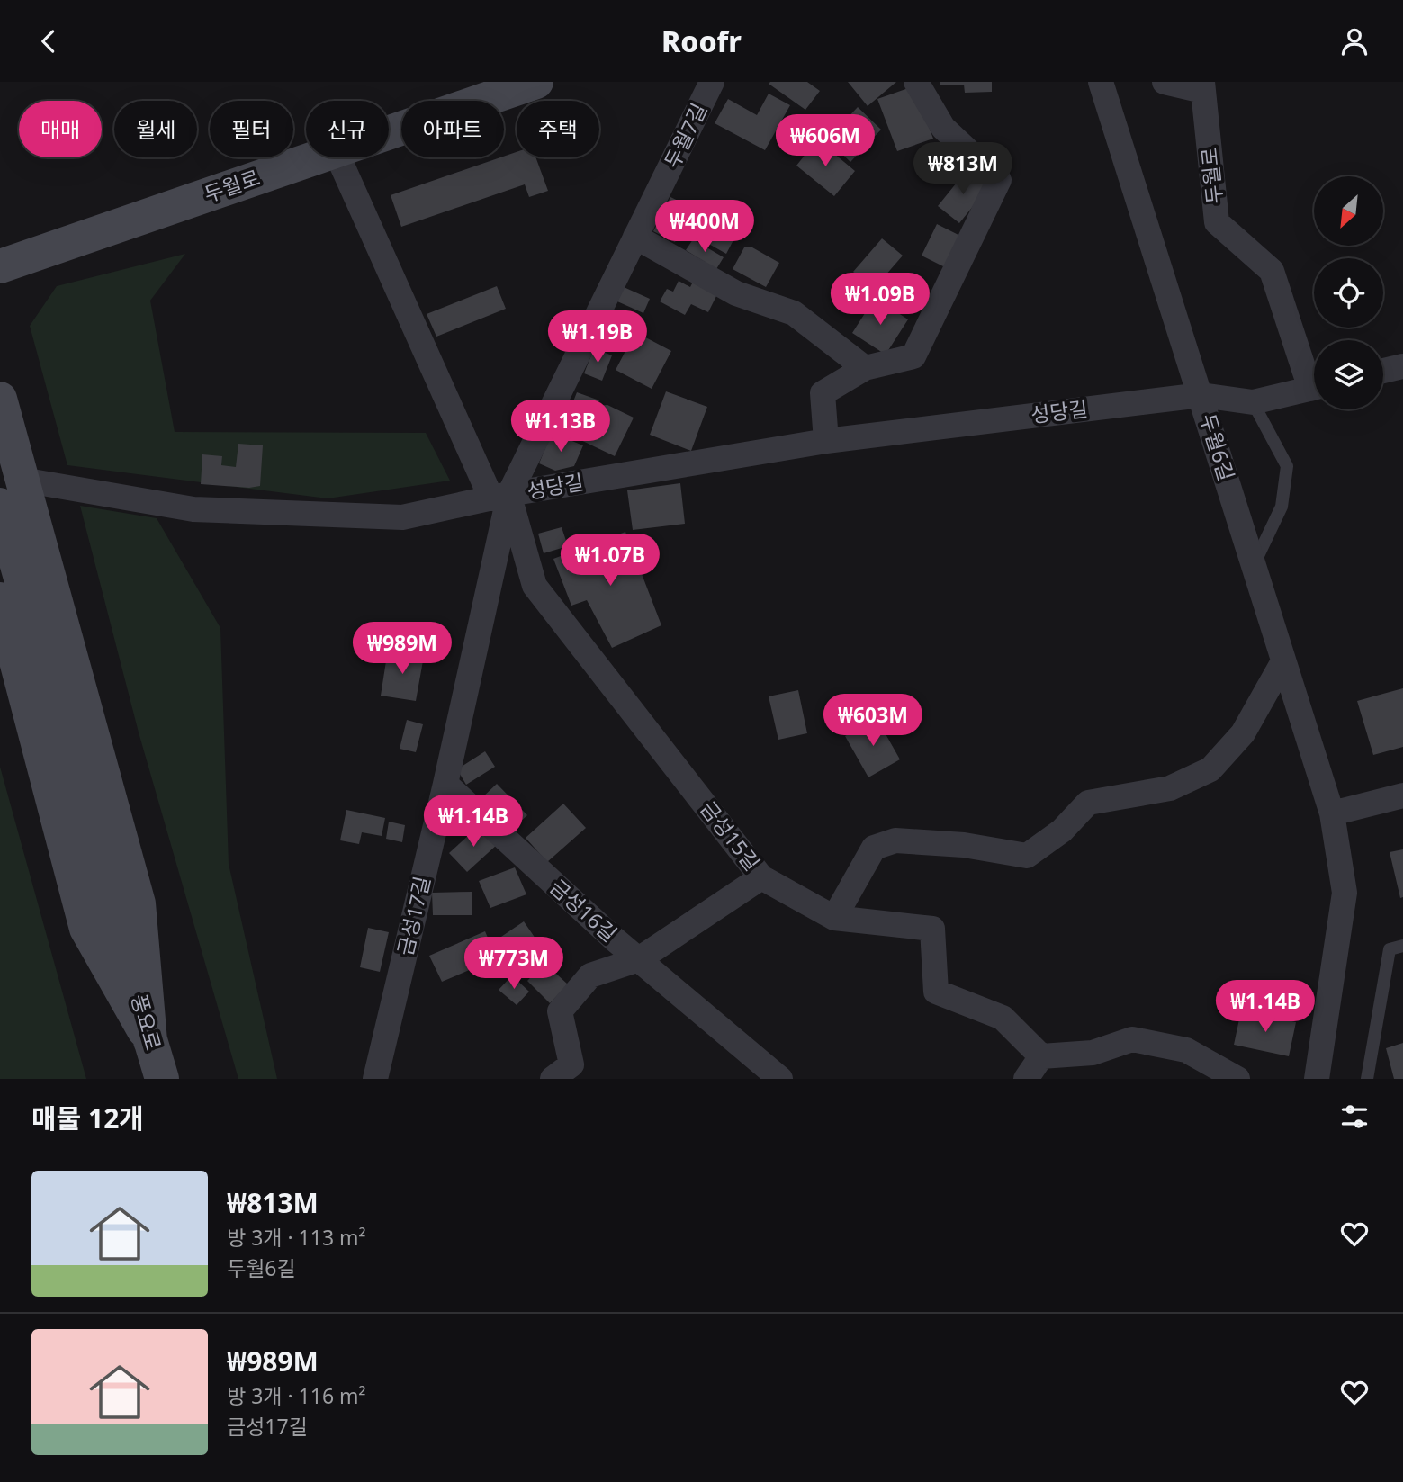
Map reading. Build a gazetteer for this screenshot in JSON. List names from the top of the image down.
{
  "streets": {
    "main road": ["두월로", "풍요로"],
    "street": [
      "두월7길",
      "성당길",
      "두월6길",
      "금성15길",
      "금성16길",
      "금성17길"
    ]
  },
  "crossings": [
    ["두월7길", "성당길"],
    ["두월7길", "금성15길"],
    ["두월7길", "금성17길"],
    ["성당길", "두월6길"],
    ["성당길", "금성15길"],
    ["성당길", "금성17길"],
    ["성당길", "풍요로"],
    ["금성15길", "금성16길"],
    ["금성15길", "금성17길"],
    ["금성16길", "금성17길"]
  ],
  "north": "bottom left",
  "page": {
    "header": "Roofr",
    "chip": [
      "매매",
      "월세",
      "필터",
      "신규",
      "아파트",
      "주택"
    ],
    "price": [
      "₩606M",
      "₩813M",
      "₩400M",
      "₩1.09B",
      "₩1.19B",
      "₩1.13B",
      "₩1.07B",
      "₩989M",
      "₩603M",
      "₩1.14B",
      "₩773M",
      "₩1.14B"
    ],
    "heading": "매물 12개",
    "list": [
      {
        "name": "₩813M",
        "note": "방 3개 · 113 m² · 두월6길"
      },
      {
        "name": "₩989M",
        "note": "방 3개 · 116 m² · 금성17길"
      }
    ]
  }
}
